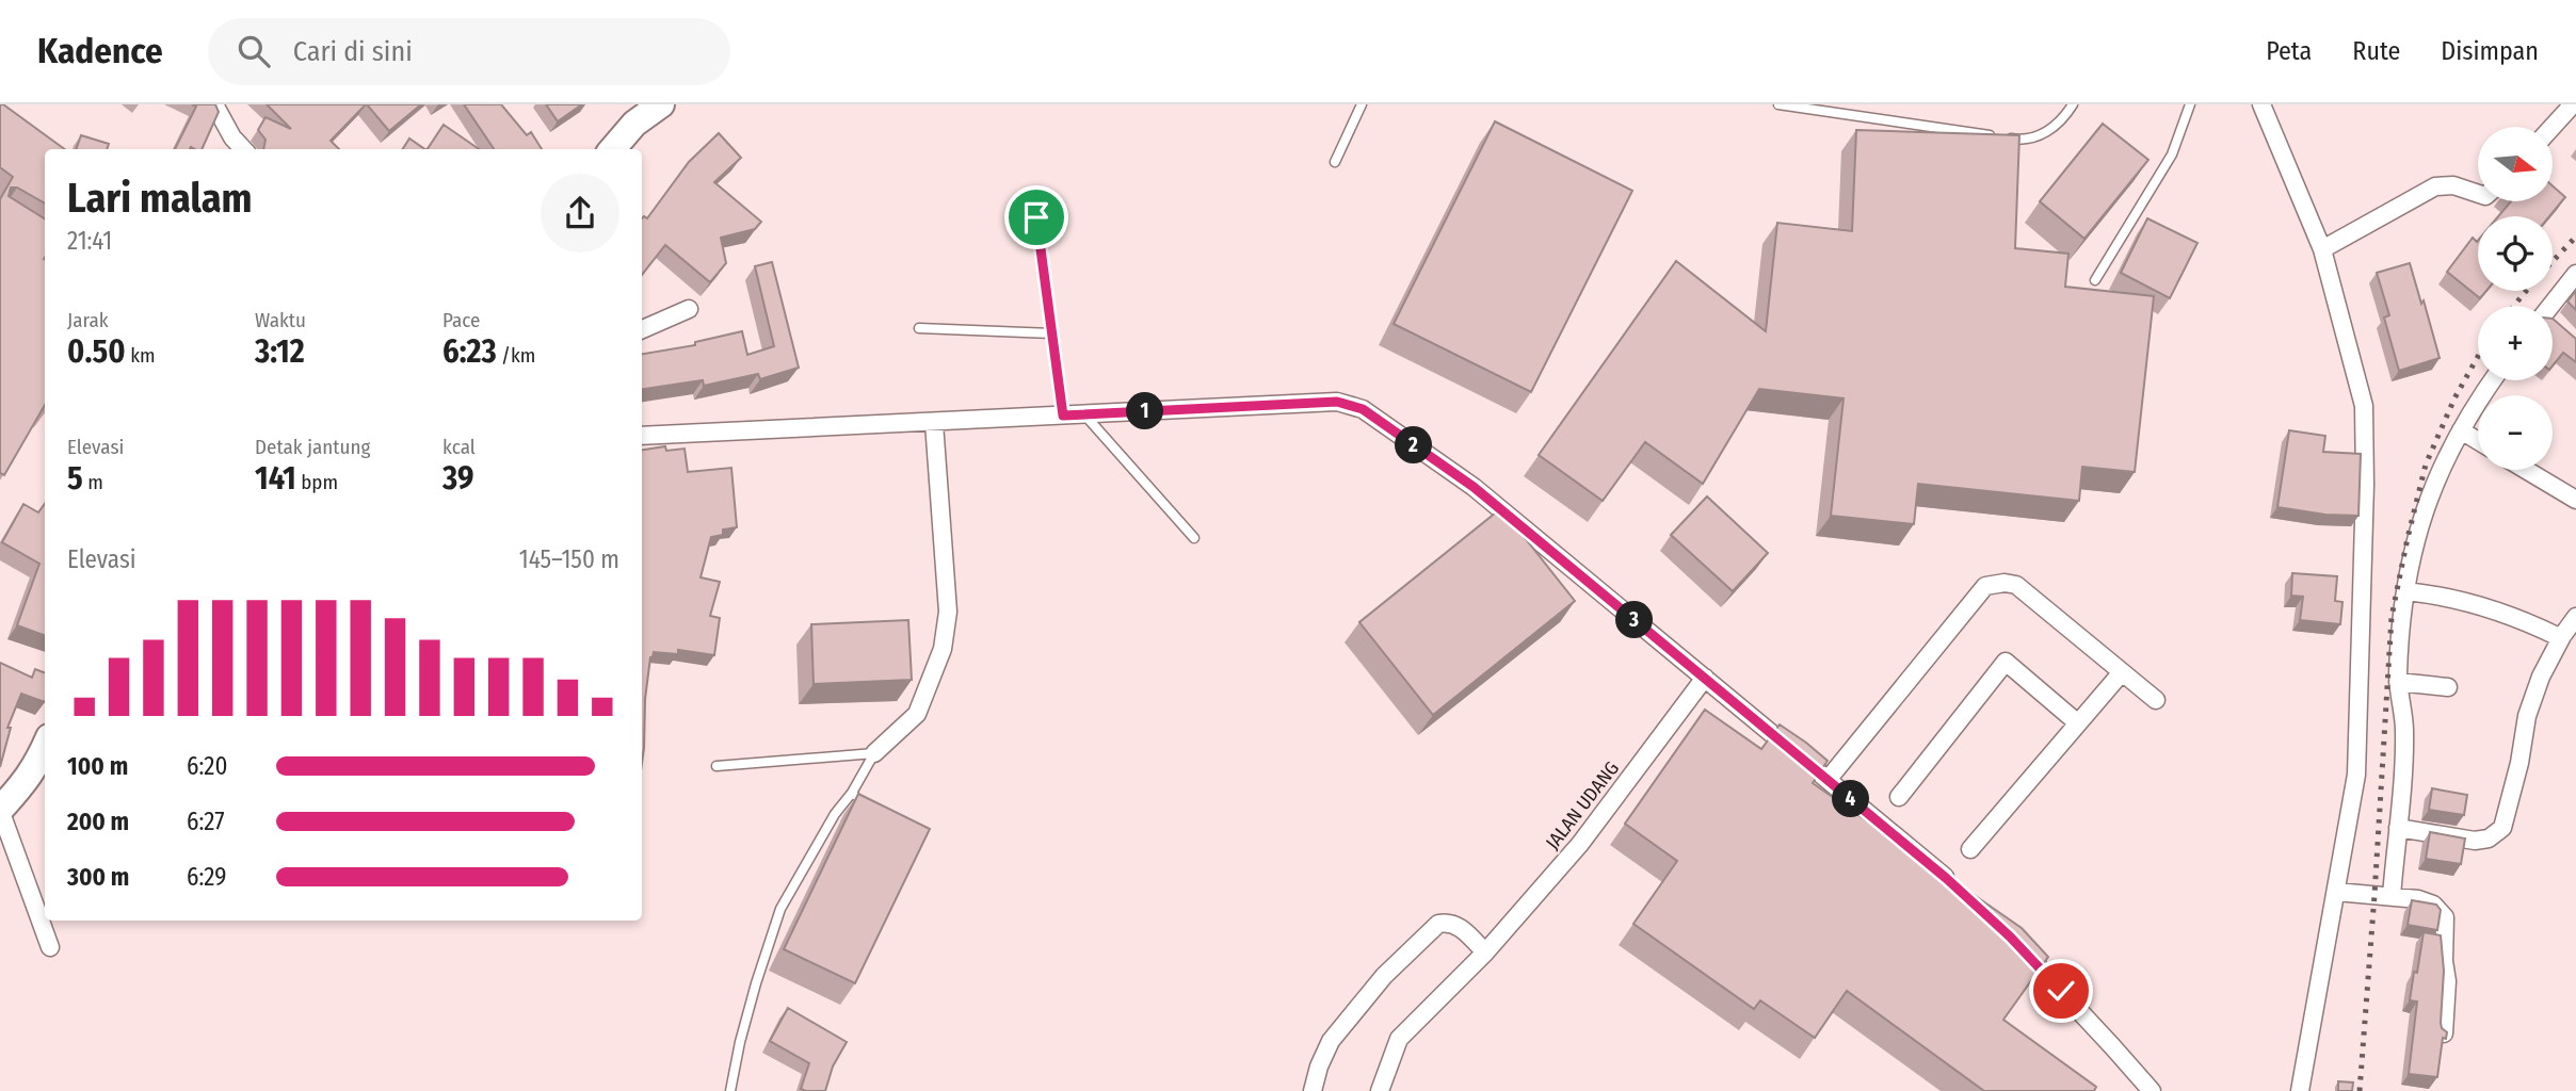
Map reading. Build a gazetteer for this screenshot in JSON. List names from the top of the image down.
{
  "streets": {
    "street": ["JALAN UDANG"]
  },
  "north": "right",
  "page": {
    "header": "Kadence",
    "search": "Cari di sini",
    "nav": ["Peta", "Rute", "Disimpan"],
    "map_buttons": ["+", "−"],
    "heading": ["Lari malam", "21:41"],
    "stats": [
      ["Jarak", "0.50 km"],
      ["Waktu", "3:12"],
      ["Pace", "6:23 /km"],
      ["Elevasi", "5 m"],
      ["Detak jantung", "141 bpm"],
      ["kcal", "39"]
    ],
    "pins": [
      "1",
      "2",
      "3",
      "4"
    ],
    "chart": ["Elevasi", "145–150 m"],
    "list": [
      {
        "name": "100 m",
        "note": "6:20"
      },
      {
        "name": "200 m",
        "note": "6:27"
      },
      {
        "name": "300 m",
        "note": "6:29"
      }
    ]
  }
}
